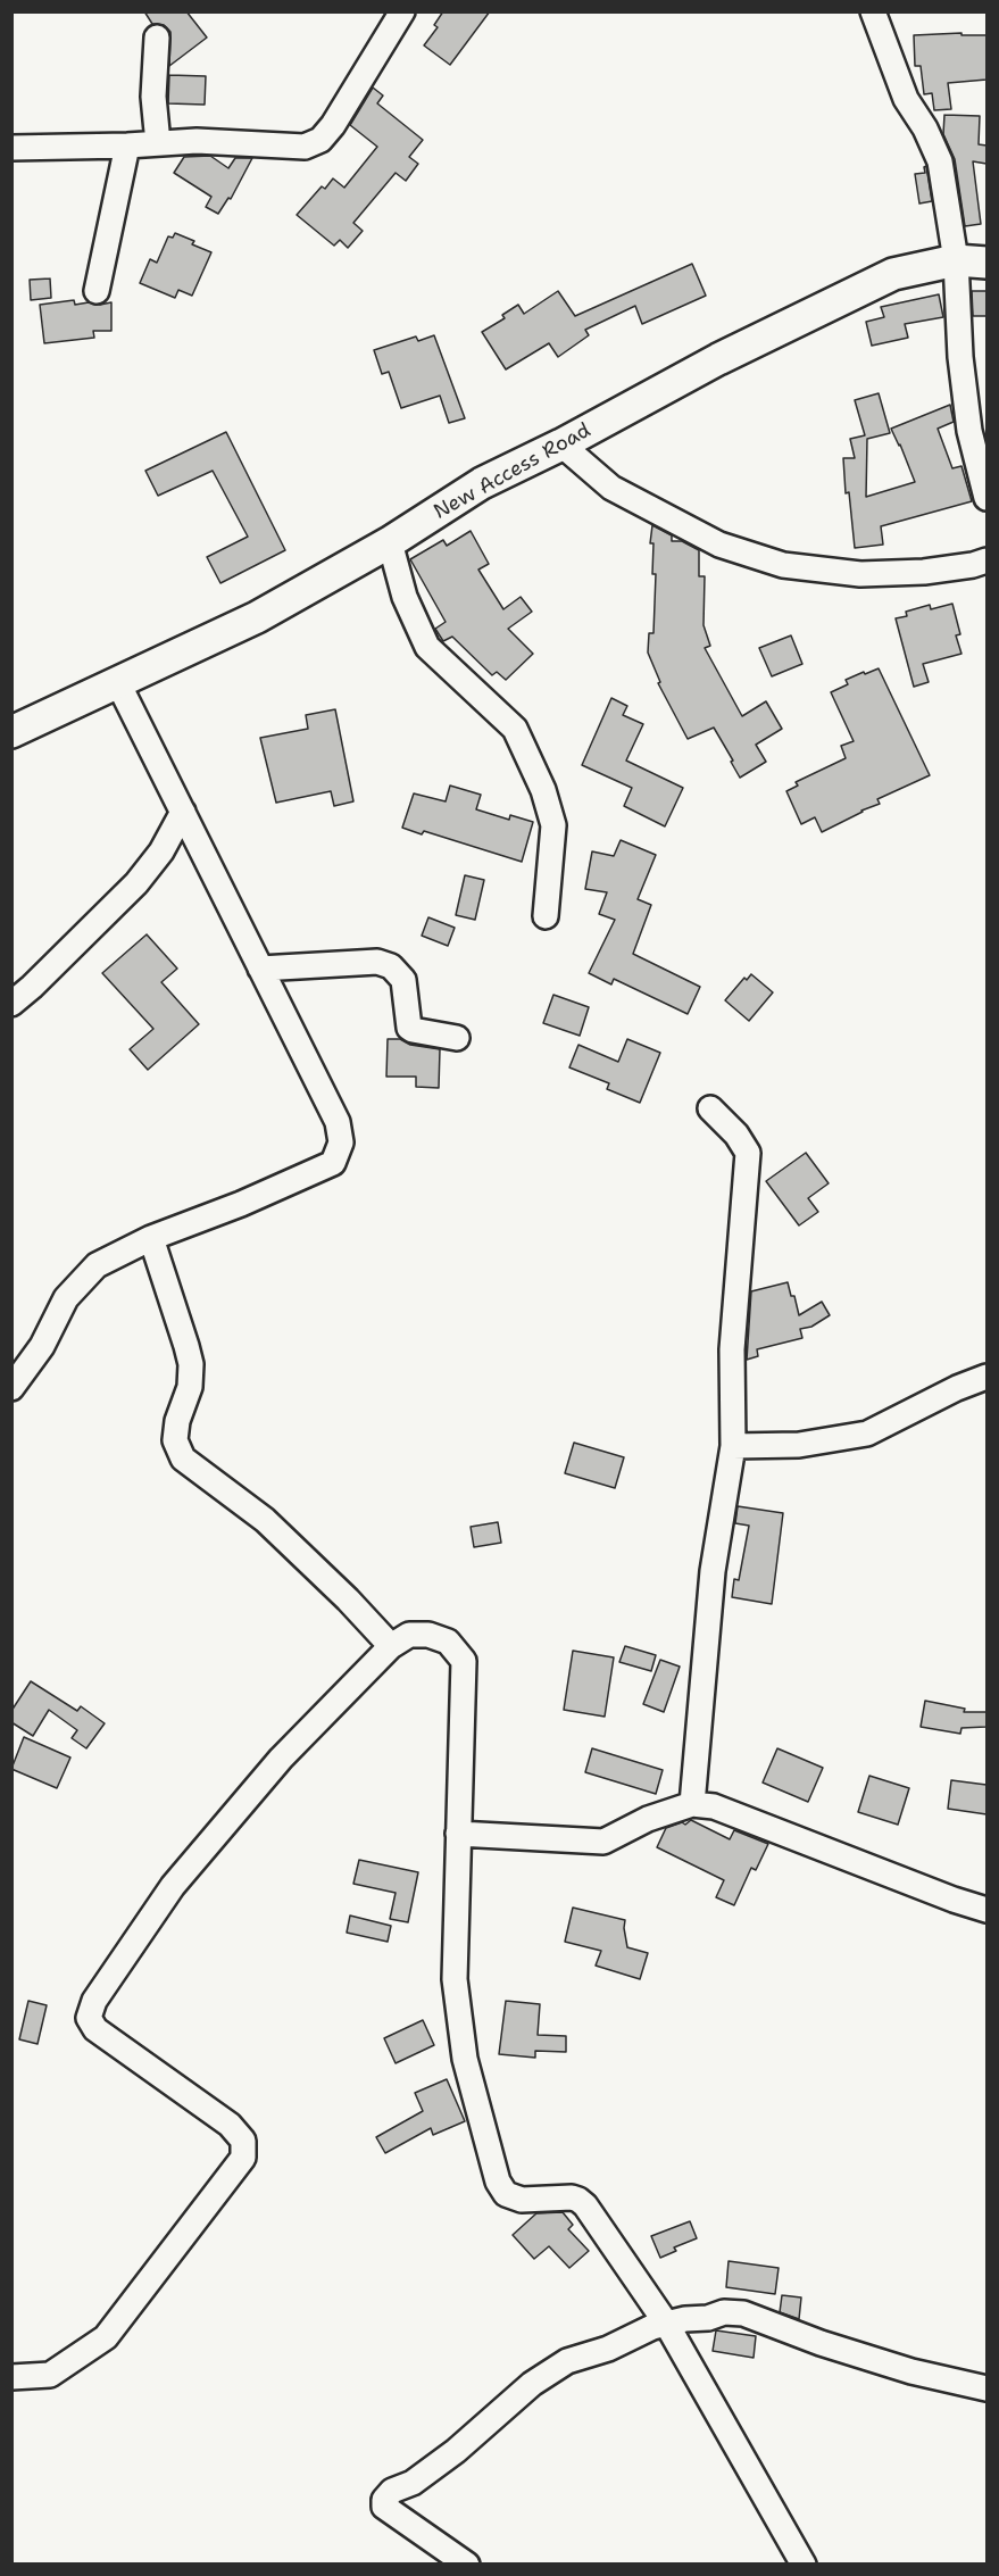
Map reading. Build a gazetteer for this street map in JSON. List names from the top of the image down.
{
  "streets": {
    "main road": ["New Access Road"]
  }
}
